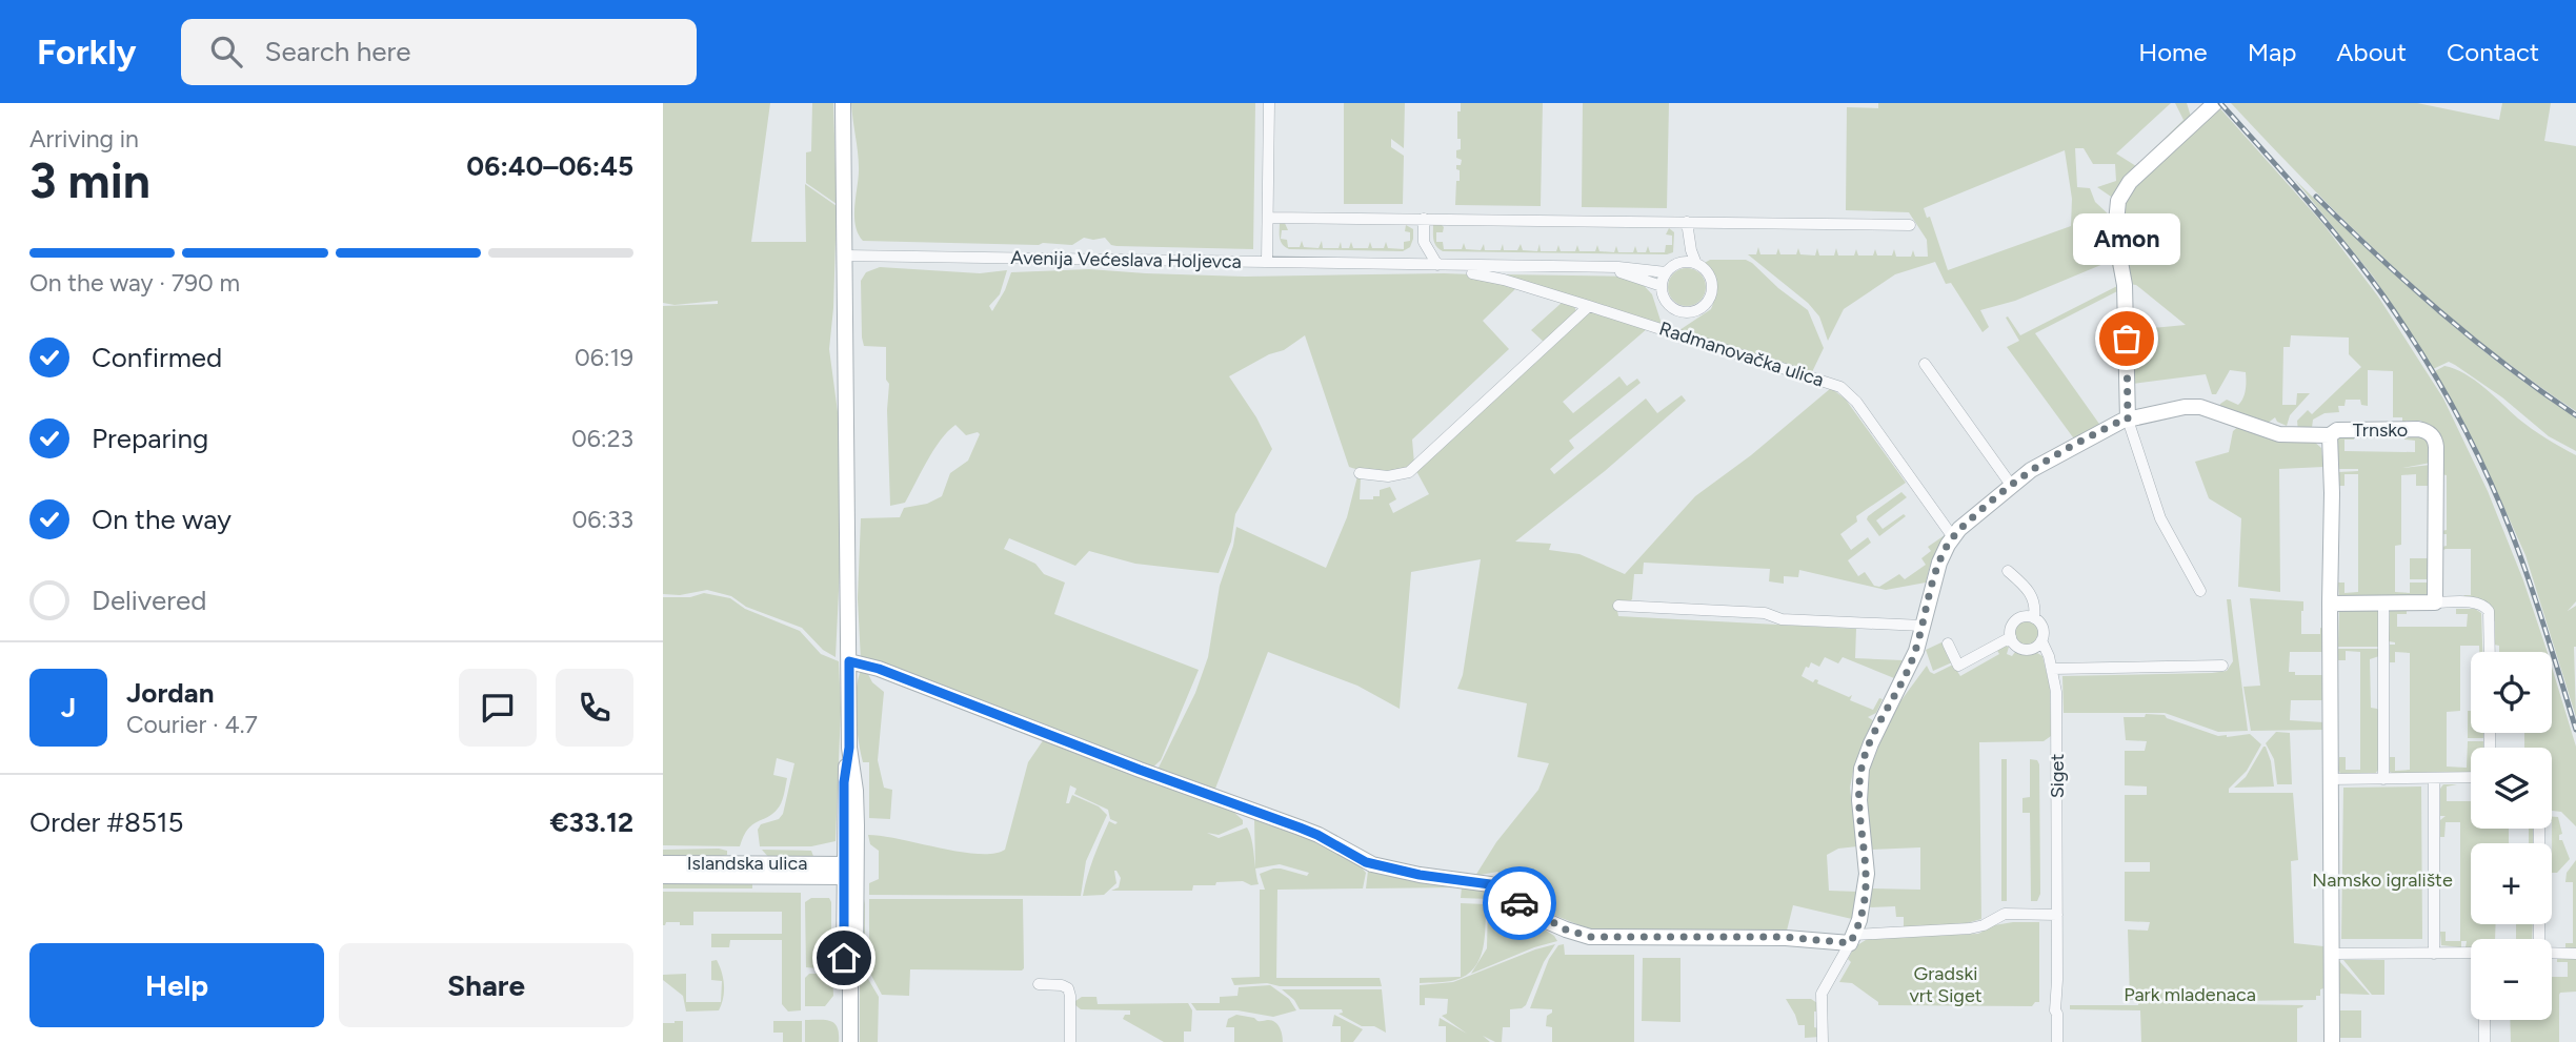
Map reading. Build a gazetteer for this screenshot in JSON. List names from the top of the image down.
{
  "streets": {
    "street": [
      "Avenija Većeslava Holjevca",
      "Radmanovačka ulica",
      "Trnsko",
      "Siget",
      "Islandska ulica"
    ]
  },
  "parks": ["Namsko igralište", "Gradski vrt Siget", "Park mladenaca"],
  "places": ["Amon"],
  "page": {
    "header": "Forkly",
    "search": "Search here",
    "nav": [
      "Home",
      "Map",
      "About",
      "Contact"
    ],
    "heading": ["3 min", "Arriving in", "06:40–06:45"],
    "panel": [
      "Jordan",
      "Courier · 4.7",
      "Order #8515",
      "€33.12"
    ],
    "bubble": "Amon",
    "bar": "On the way · 790 m",
    "list": [
      ["Confirmed", "06:19"],
      ["Preparing", "06:23"],
      ["On the way", "06:33"],
      "Delivered"
    ],
    "map_buttons": ["+", "−"],
    "round": "J",
    "buttons": ["Help", "Share"]
  }
}
